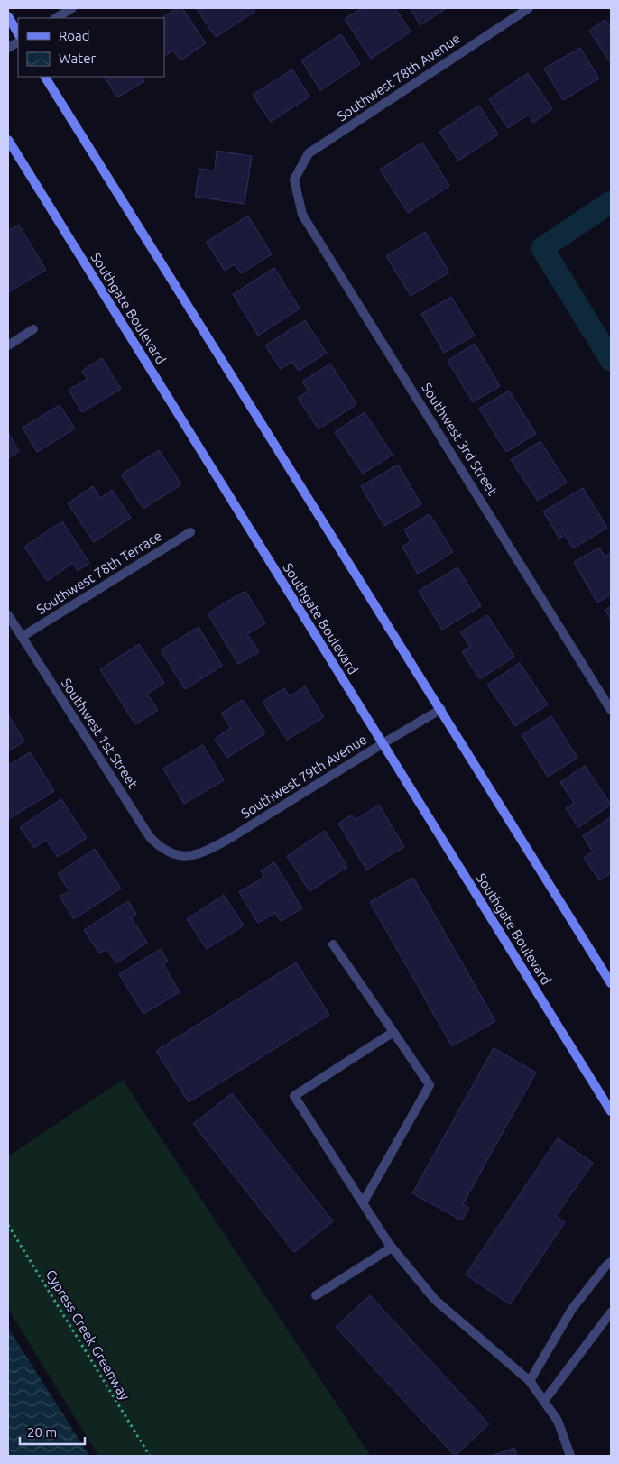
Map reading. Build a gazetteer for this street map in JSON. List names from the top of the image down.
{
  "streets": {
    "main road": ["Southgate Boulevard"],
    "street": [
      "Southwest 78th Avenue",
      "Southwest 3rd Street",
      "Southwest 78th Terrace",
      "Southwest 1st Street",
      "Southwest 79th Avenue"
    ],
    "path": ["Cypress Creek Greenway"]
  },
  "crossings": [
    ["Southwest 78th Avenue", "Southwest 3rd Street"],
    ["Southgate Boulevard", "Southwest 79th Avenue"],
    ["Southwest 78th Terrace", "Southwest 1st Street"],
    ["Southwest 1st Street", "Southwest 79th Avenue"]
  ],
  "legend": ["Road", "Water"],
  "scale_bar": "20 m"
}
